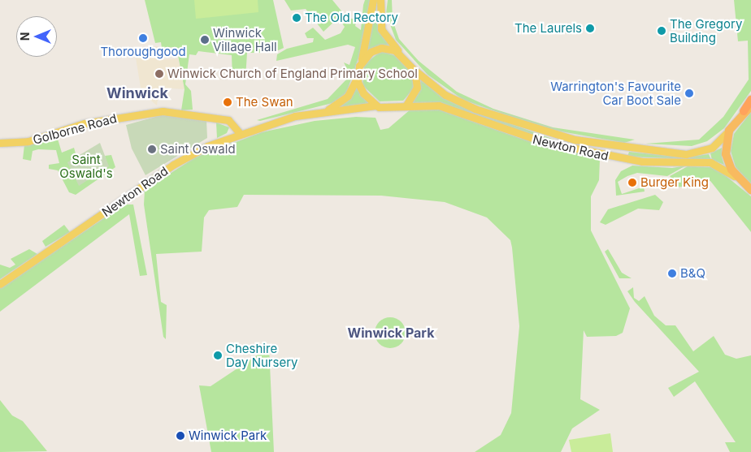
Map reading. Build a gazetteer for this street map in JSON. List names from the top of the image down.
{
  "streets": {
    "main road": ["Golborne Road", "Newton Road"]
  },
  "crossings": [
    ["Golborne Road", "Newton Road"]
  ],
  "districts": ["Winwick", "Winwick Park"],
  "parks": ["Saint Oswald's"],
  "places": [
    "The Old Rectory",
    "The Laurels",
    "The Gregory Building",
    "Thoroughgood",
    "Winwick Village Hall",
    "Winwick Church of England Primary School",
    "Warrington's Favourite Car Boot Sale",
    "The Swan",
    "Saint Oswald",
    "Burger King",
    "B&Q",
    "Cheshire Day Nursery",
    "Winwick Park"
  ],
  "north": "left"
}
